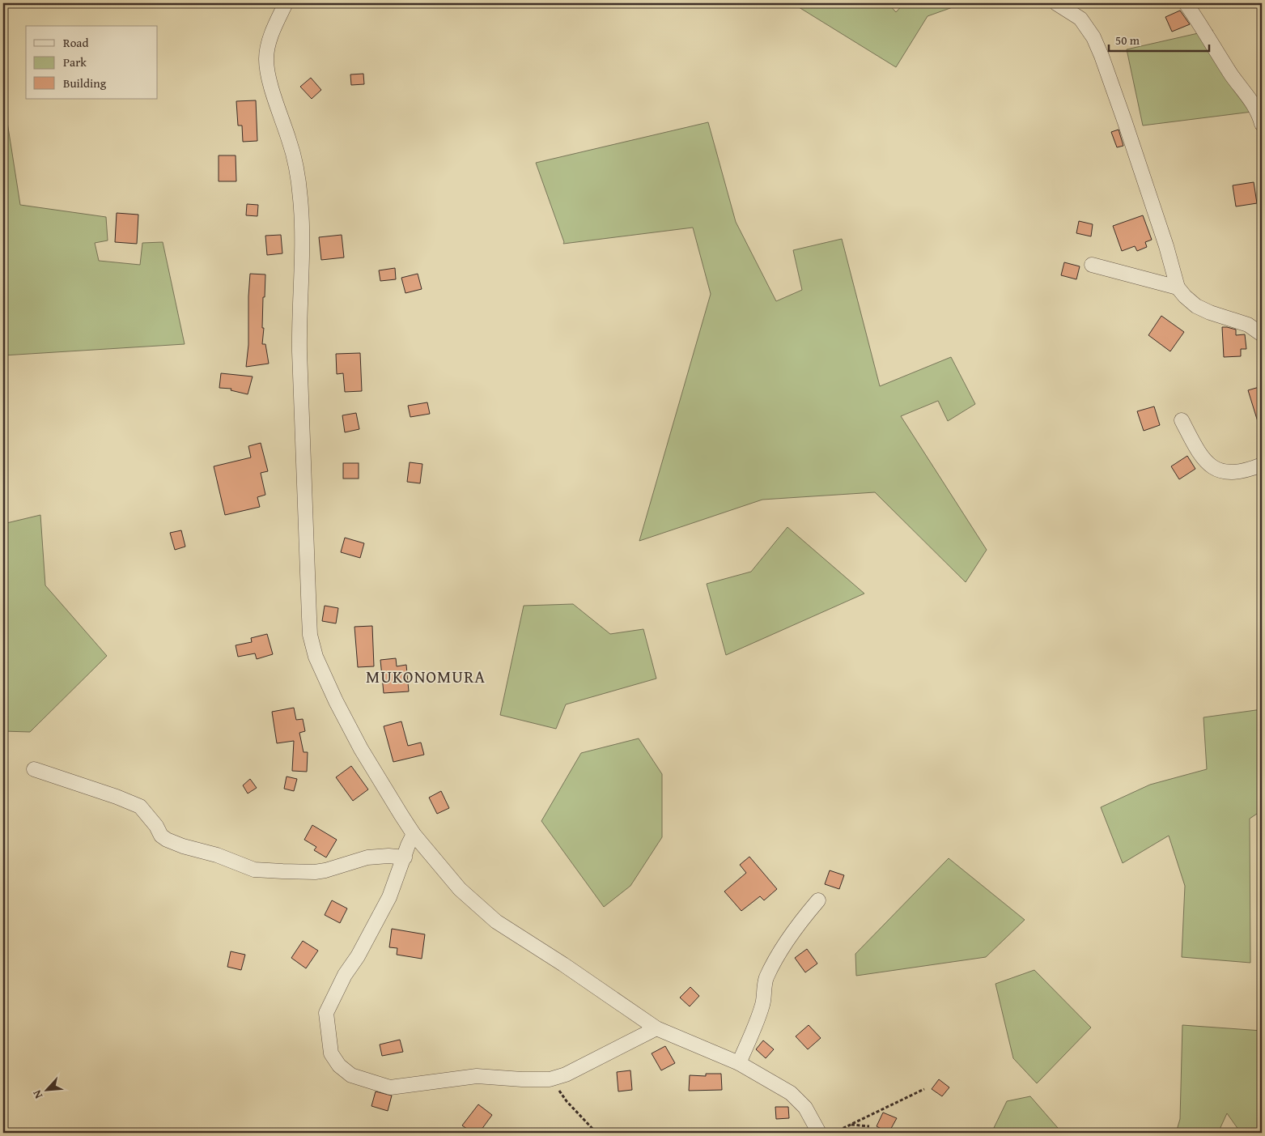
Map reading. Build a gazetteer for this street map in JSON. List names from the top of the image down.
{
  "districts": ["MUKONOMURA"],
  "legend": ["Road", "Park", "Building"],
  "scale_bar": "50 m",
  "north": "bottom left"
}
